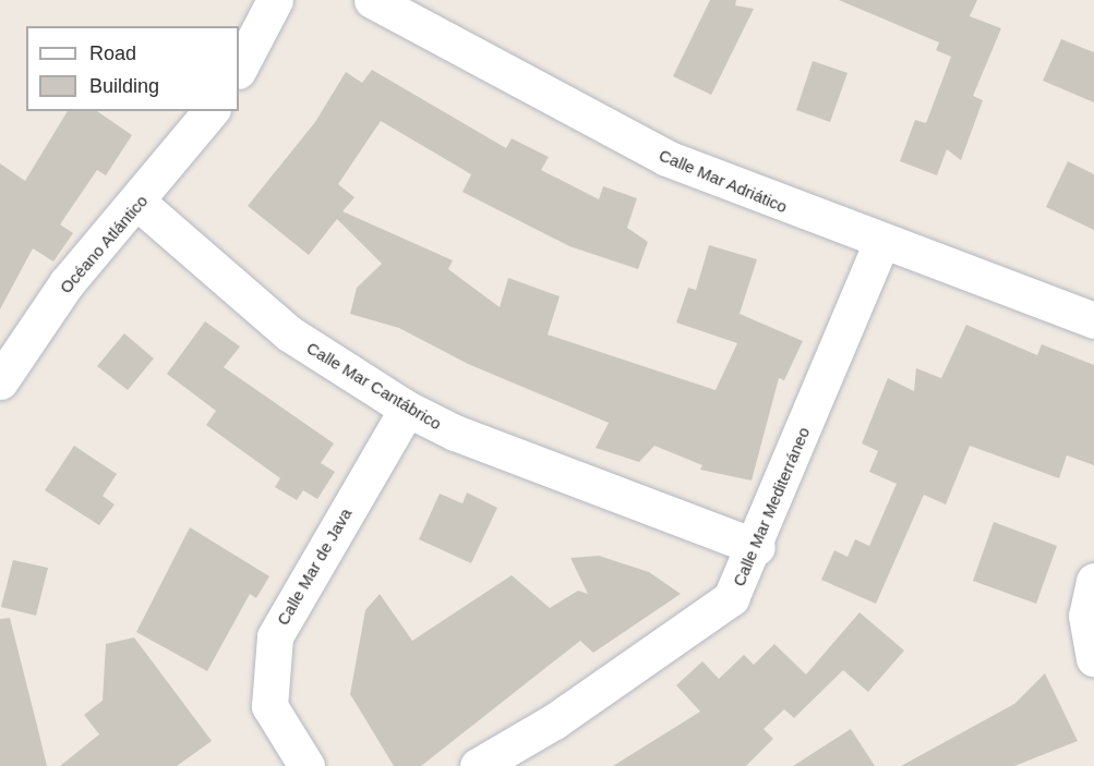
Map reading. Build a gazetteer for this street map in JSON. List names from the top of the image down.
{
  "streets": {
    "street": [
      "Calle Mar Adriático",
      "Océano Atlántico",
      "Calle Mar Cantábrico",
      "Calle Mar Mediterráneo",
      "Calle Mar de Java"
    ]
  },
  "crossings": [
    ["Calle Mar Adriático", "Calle Mar Mediterráneo"],
    ["Océano Atlántico", "Calle Mar Cantábrico"],
    ["Calle Mar Cantábrico", "Calle Mar Mediterráneo"],
    ["Calle Mar Cantábrico", "Calle Mar de Java"]
  ],
  "legend": ["Road", "Building"]
}
